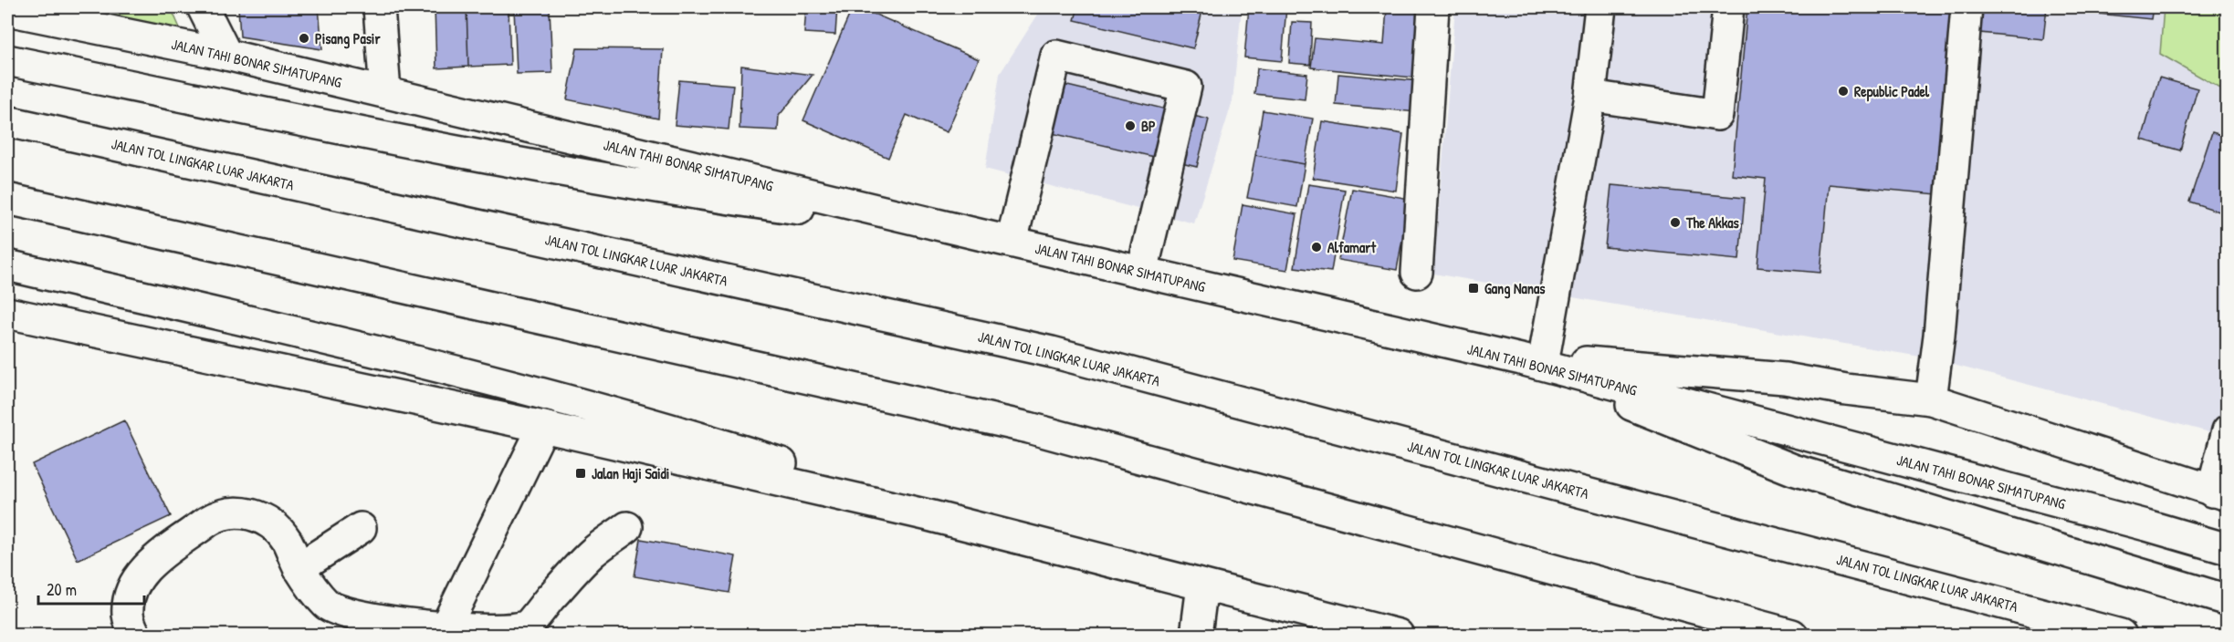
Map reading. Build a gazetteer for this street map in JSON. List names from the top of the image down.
{
  "streets": {
    "main road": ["JALAN TAHI BONAR SIMATUPANG", "JALAN TOL LINGKAR LUAR JAKARTA"]
  },
  "places": {
    "other": [
      "Pisang Pasir",
      "Republic Padel",
      "BP",
      "The Akkas",
      "Alfamart"
    ],
    "transit": ["Gang Nanas", "Jalan Haji Saidi"]
  },
  "scale_bar": "20 m"
}
